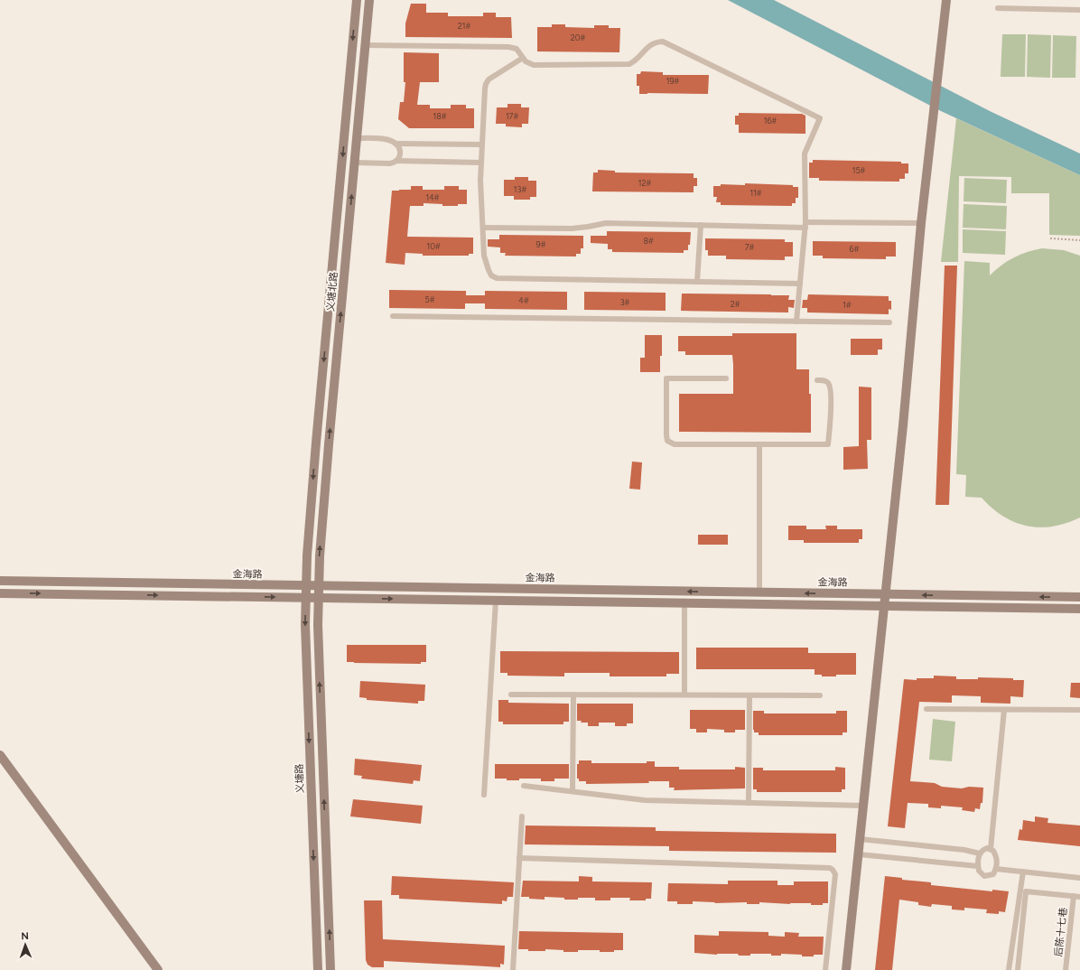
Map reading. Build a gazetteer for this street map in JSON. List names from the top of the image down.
{
  "streets": {
    "main road": ["义塘北路", "金海路", "义塘路"],
    "lane": ["后陈十七巷"]
  },
  "crossings": [
    ["义塘北路", "金海路"],
    ["义塘北路", "义塘路"],
    ["金海路", "义塘路"]
  ],
  "house_numbers": [
    "21#",
    "20#",
    "19#",
    "18#",
    "17#",
    "16#",
    "15#",
    "12#",
    "13#",
    "11#",
    "14#",
    "8#",
    "9#",
    "10#",
    "7#",
    "6#",
    "5#",
    "4#",
    "3#",
    "2#",
    "1#"
  ],
  "north": "top"
}
